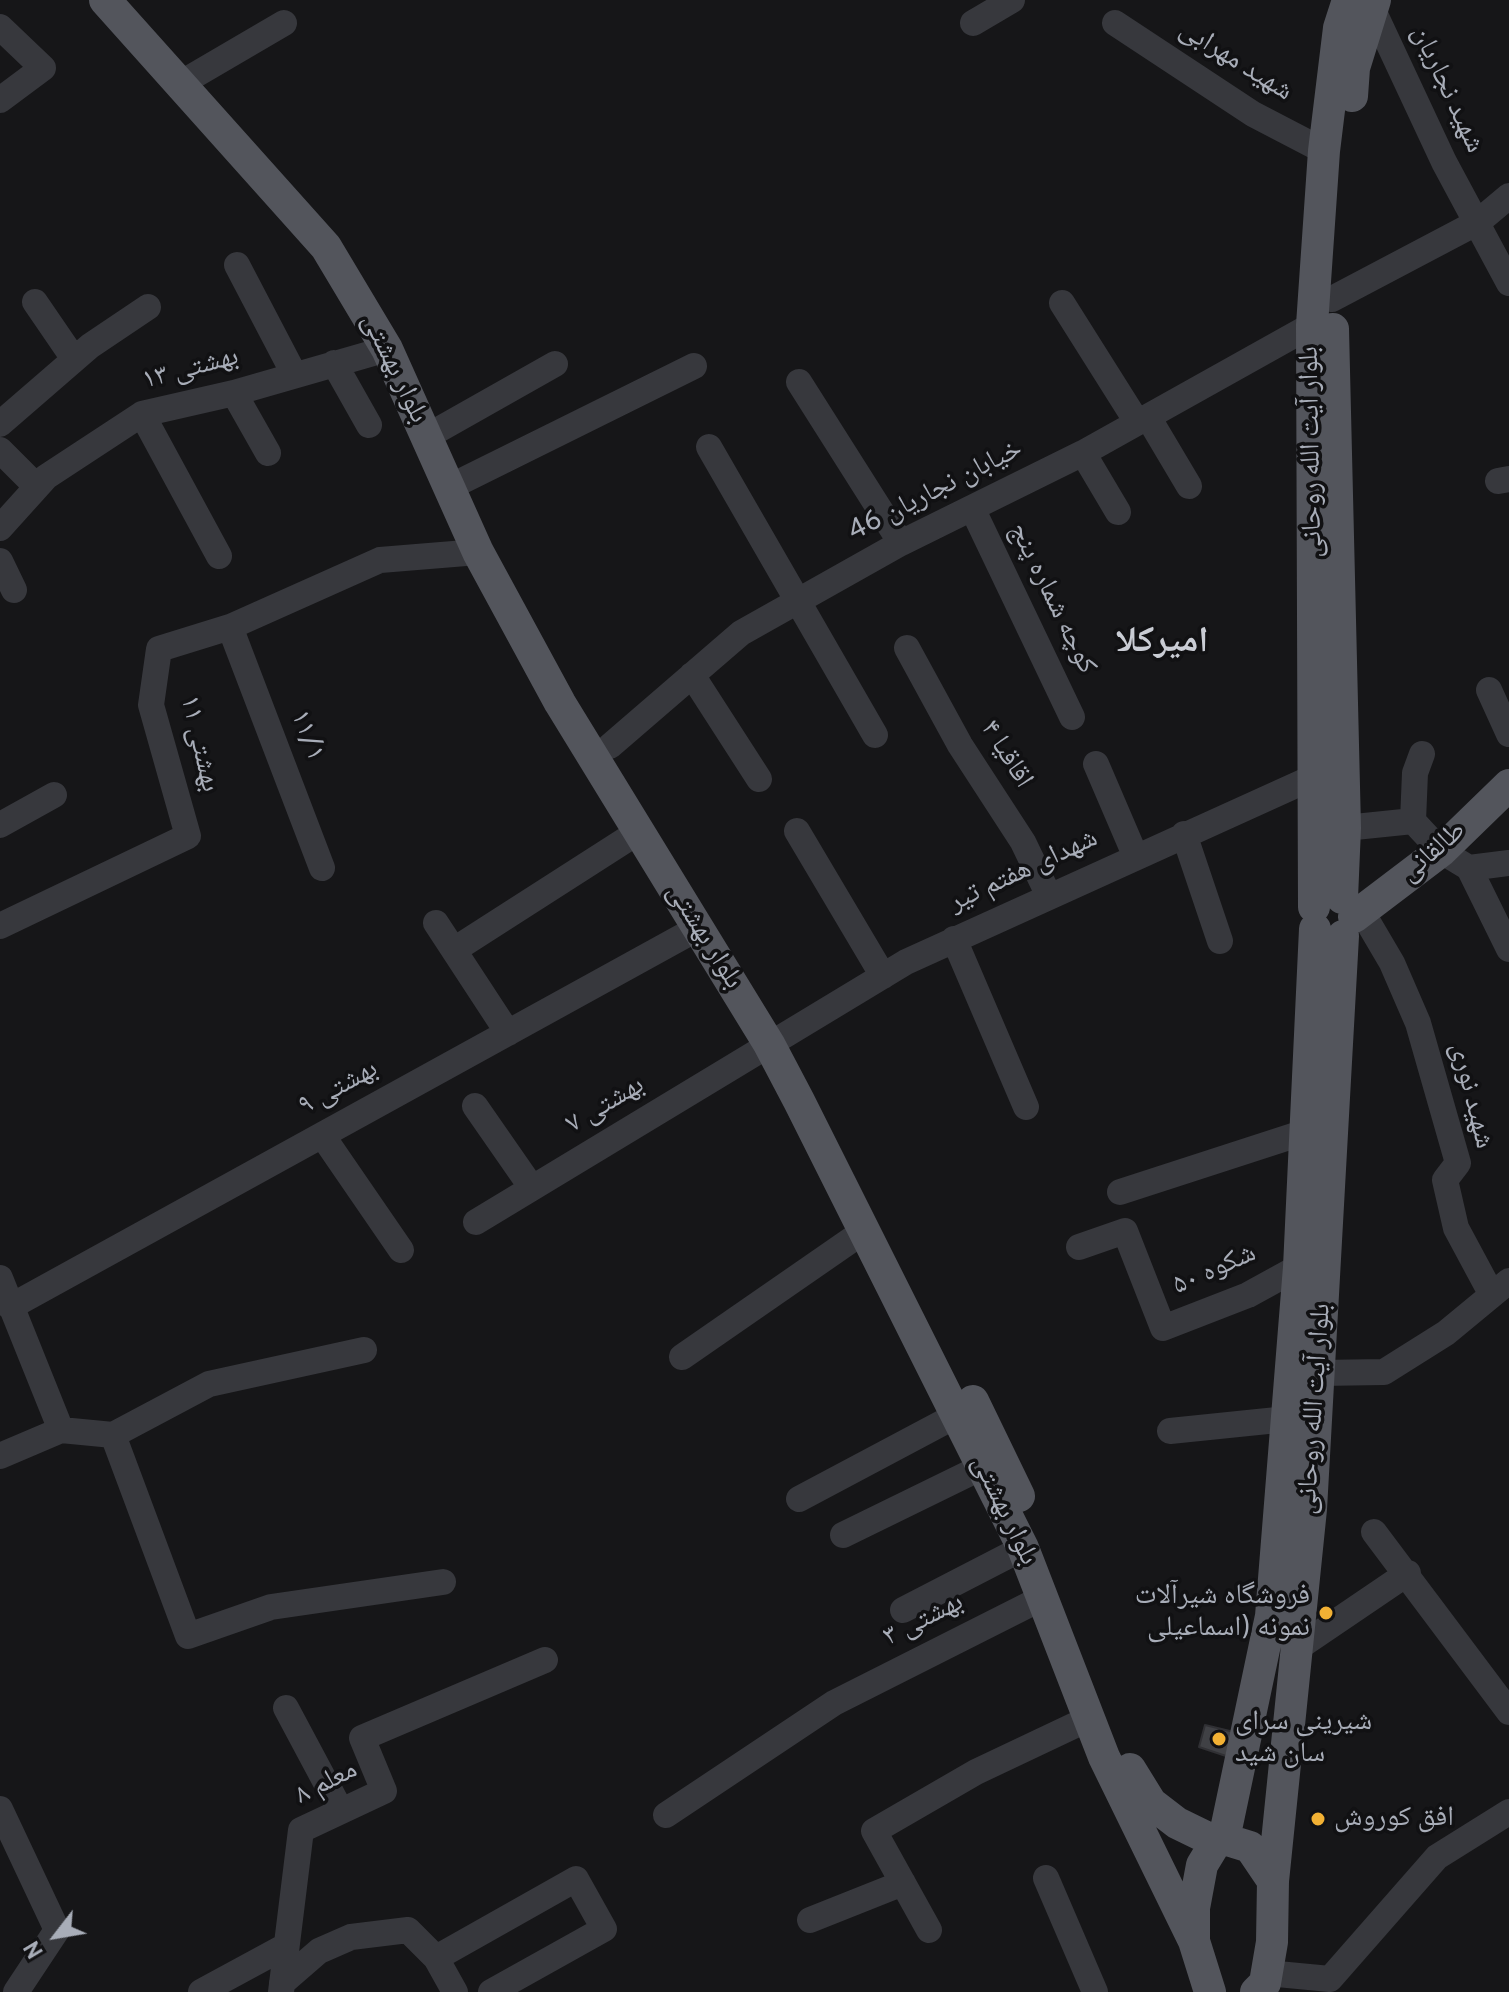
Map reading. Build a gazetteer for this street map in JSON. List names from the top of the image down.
{
  "streets": {
    "main road": ["بلوار بهشتی", "بلوار آیت الله روحانی", "طالقانی"],
    "street": [
      "شهید مهرابی",
      "شهید نجاریان",
      "بهشتی ۱۳",
      "خیابان نجاریان 46",
      "کوچه شماره پنج",
      "۱۱/۱",
      "بهشتی ۱۱",
      "اقاقیا ۴",
      "شهدای هفتم تیر",
      "بهشتی ۹",
      "شهید نوری",
      "بهشتی ۷",
      "شکوه ۵۰",
      "بهشتی ۳",
      "معلم ۸"
    ]
  },
  "crossings": [
    ["شهید مهرابی", "بلوار آیت الله روحانی"],
    ["شهید نجاریان", "بلوار آیت الله روحانی"],
    ["بلوار بهشتی", "بهشتی ۱۳"],
    ["بلوار بهشتی", "بلوار آیت الله روحانی"],
    ["بلوار بهشتی", "خیابان نجاریان 46"],
    ["بلوار بهشتی", "بهشتی ۱۱"],
    ["بلوار بهشتی", "شهدای هفتم تیر"],
    ["بلوار بهشتی", "بهشتی ۹"],
    ["بلوار بهشتی", "بهشتی ۷"],
    ["بلوار بهشتی", "بهشتی ۳"],
    ["بلوار آیت الله روحانی", "خیابان نجاریان 46"],
    ["بلوار آیت الله روحانی", "طالقانی"],
    ["بلوار آیت الله روحانی", "شهدای هفتم تیر"],
    ["بلوار آیت الله روحانی", "شهید نوری"],
    ["بلوار آیت الله روحانی", "شکوه ۵۰"],
    ["خیابان نجاریان 46", "کوچه شماره پنج"],
    ["۱۱/۱", "بهشتی ۱۱"],
    ["اقاقیا ۴", "شهدای هفتم تیر"],
    ["طالقانی", "شهید نوری"],
    ["شهدای هفتم تیر", "بهشتی ۷"]
  ],
  "districts": ["امیرکلا"],
  "places": ["فروشگاه شیرآلات نمونه (اسماعیلی", "شیرینی سرای سان شید", "افق کوروش"],
  "north": "bottom left"
}
